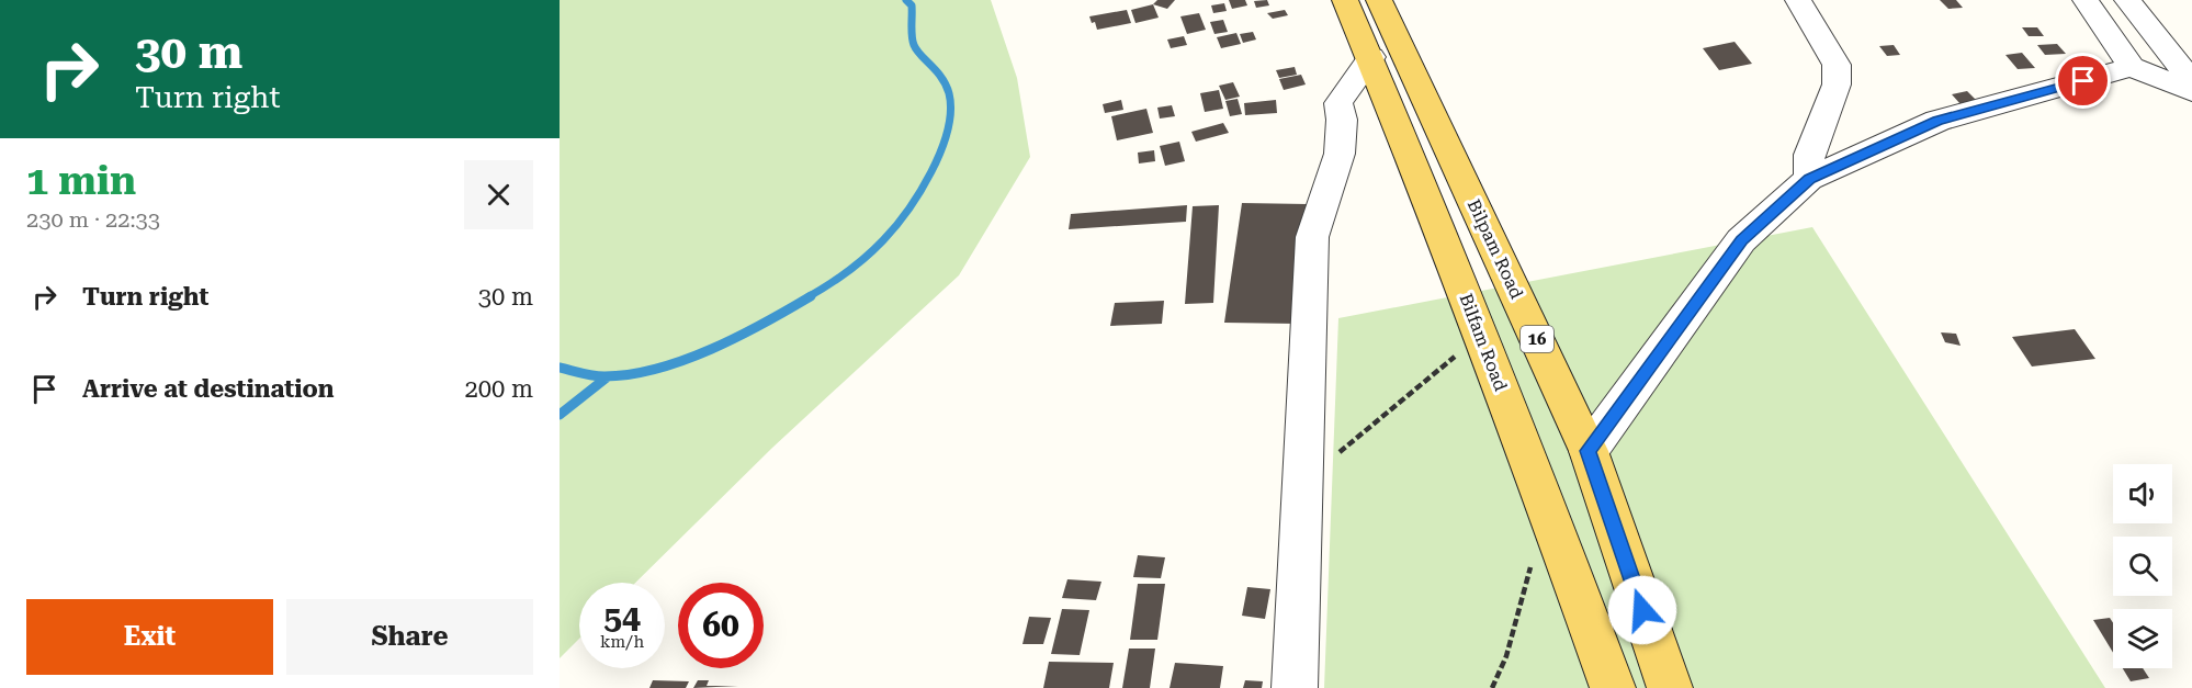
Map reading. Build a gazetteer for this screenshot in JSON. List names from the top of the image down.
{
  "streets": {
    "main road": ["Bilpam Road", "16", "Bilfam Road"]
  },
  "page": {
    "turn": ["30 m", "Turn right"],
    "heading": ["1 min", "230 m · 22:33"],
    "list": [
      {
        "name": "Turn right",
        "value": "30 m"
      },
      {
        "name": "Arrive at destination",
        "value": "200 m"
      }
    ],
    "speed": "54 km/h",
    "limit": "60",
    "buttons": ["Exit", "Share"]
  }
}
